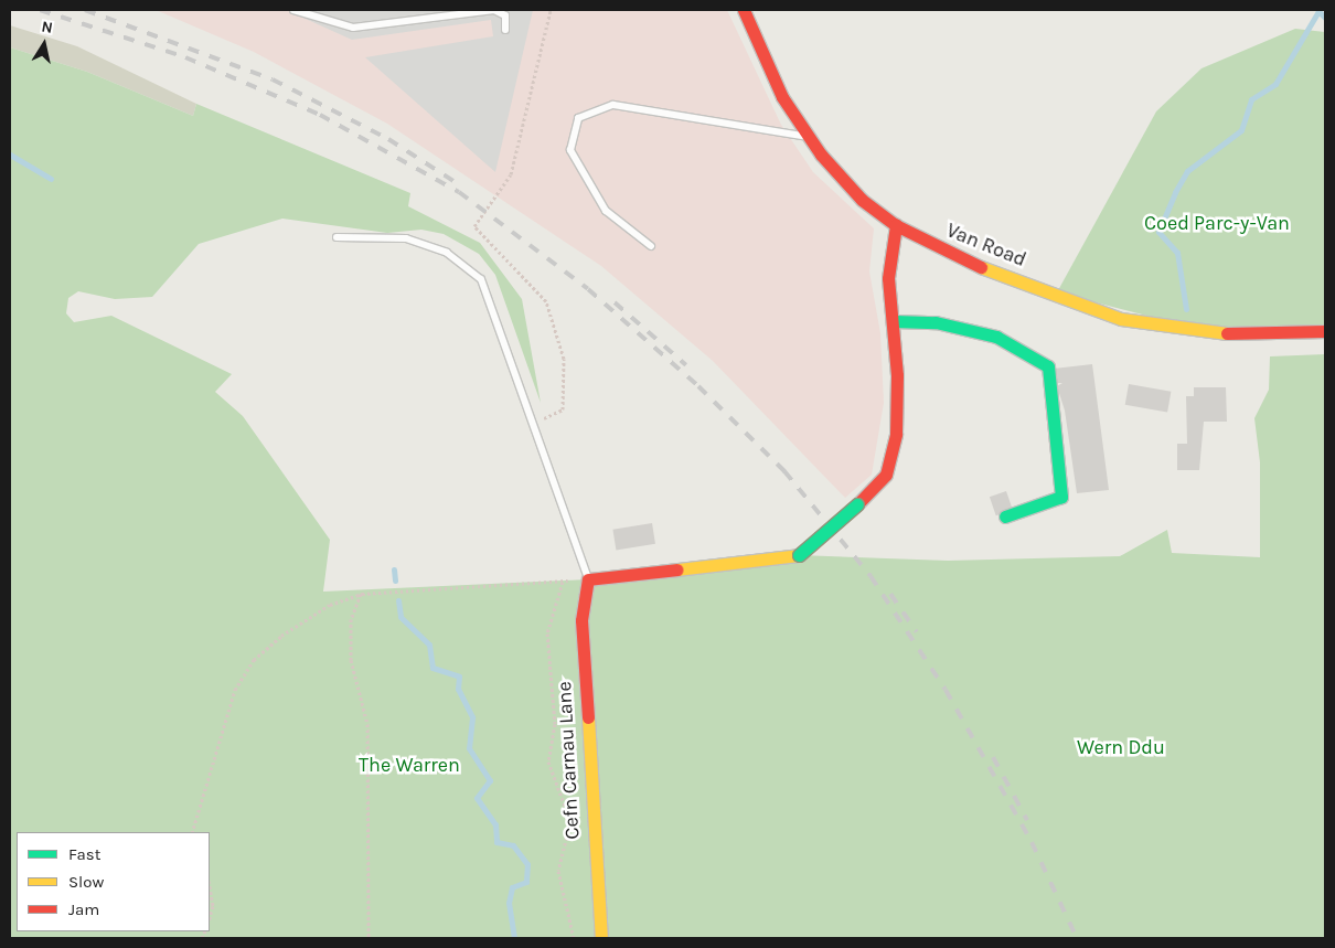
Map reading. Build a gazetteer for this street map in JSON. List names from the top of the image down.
{
  "streets": {
    "street": ["Van Road", "Cefn Carnau Lane"]
  },
  "parks": ["Coed Parc-y-Van", "Wern Ddu", "The Warren"],
  "legend": ["Fast", "Slow", "Jam"],
  "north": "top"
}
